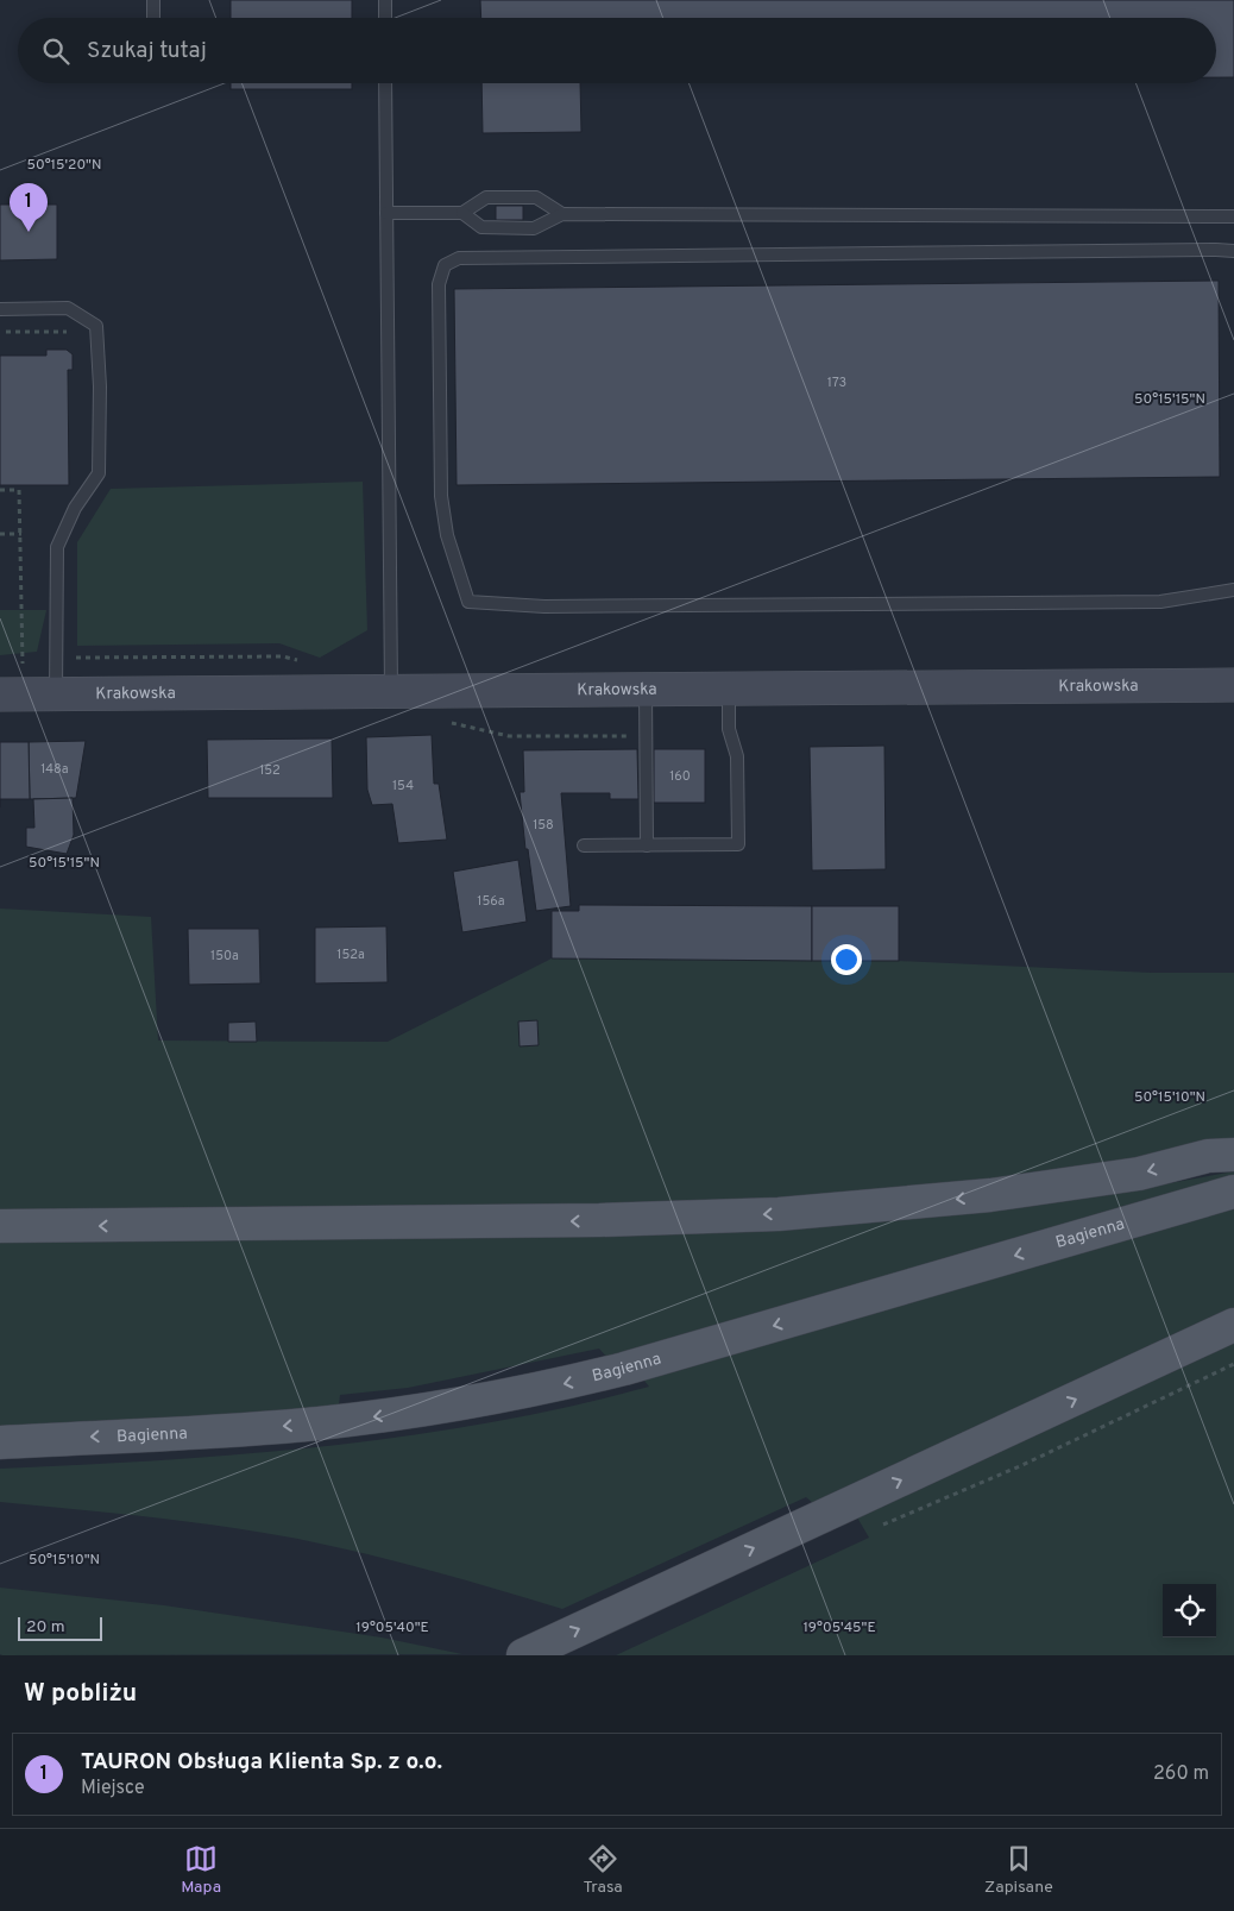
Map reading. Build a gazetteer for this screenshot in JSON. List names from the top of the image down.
{
  "streets": {
    "main road": ["Bagienna"],
    "street": ["Krakowska"]
  },
  "house_numbers": [
    "173",
    "148a",
    "152",
    "160",
    "154",
    "158",
    "156a",
    "152a",
    "150a"
  ],
  "scale_bar": "20 m",
  "page": {
    "search": "Szukaj tutaj",
    "pins": "1",
    "scale": "20 m",
    "heading": "W pobliżu",
    "list": [
      {
        "mark": "1",
        "name": "TAURON Obsługa Klienta Sp. z o.o.",
        "note": "Miejsce",
        "value": "260 m"
      }
    ],
    "nav": ["Mapa", "Trasa", "Zapisane"]
  },
  "coordinates": [
    "50°15'20\"N",
    "50°15'15\"N",
    "50°15'10\"N",
    "19°05'40\"E",
    "19°05'45\"E"
  ]
}
